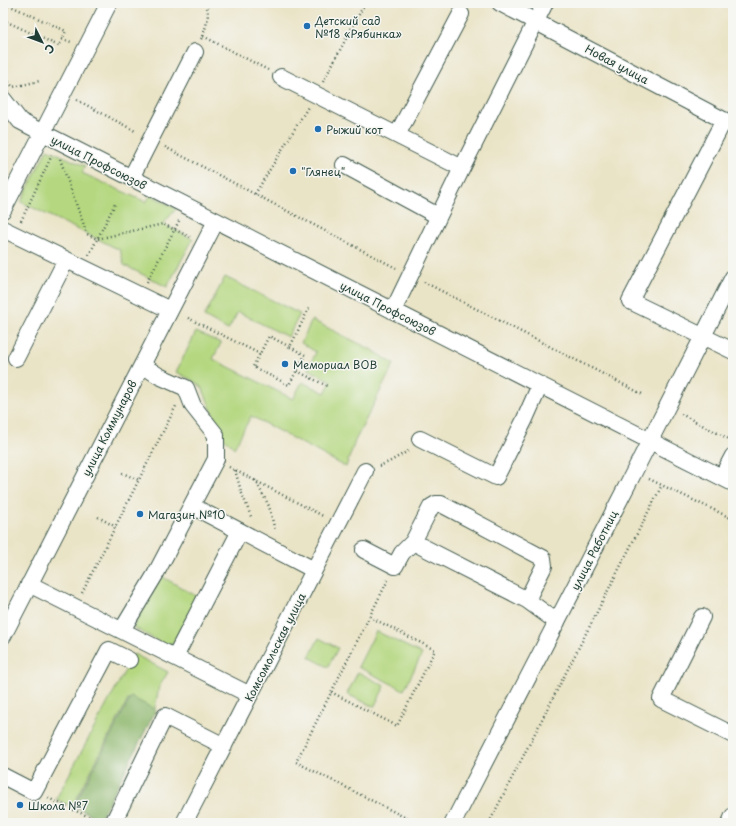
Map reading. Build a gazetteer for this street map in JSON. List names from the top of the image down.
{
  "streets": {
    "street": [
      "Новая улица",
      "улица Профсоюзов",
      "улица Коммунаров",
      "улица Работниц",
      "Комсомольская улица"
    ]
  },
  "crossings": [
    ["улица Профсоюзов", "улица Коммунаров"],
    ["улица Профсоюзов", "улица Работниц"]
  ],
  "places": [
    "Детский сад №18 «Рябинка»",
    "Рыжий кот",
    "\"Глянец\"",
    "Мемориал ВОВ",
    "Магазин №10",
    "Школа №7"
  ],
  "north": "bottom right"
}
